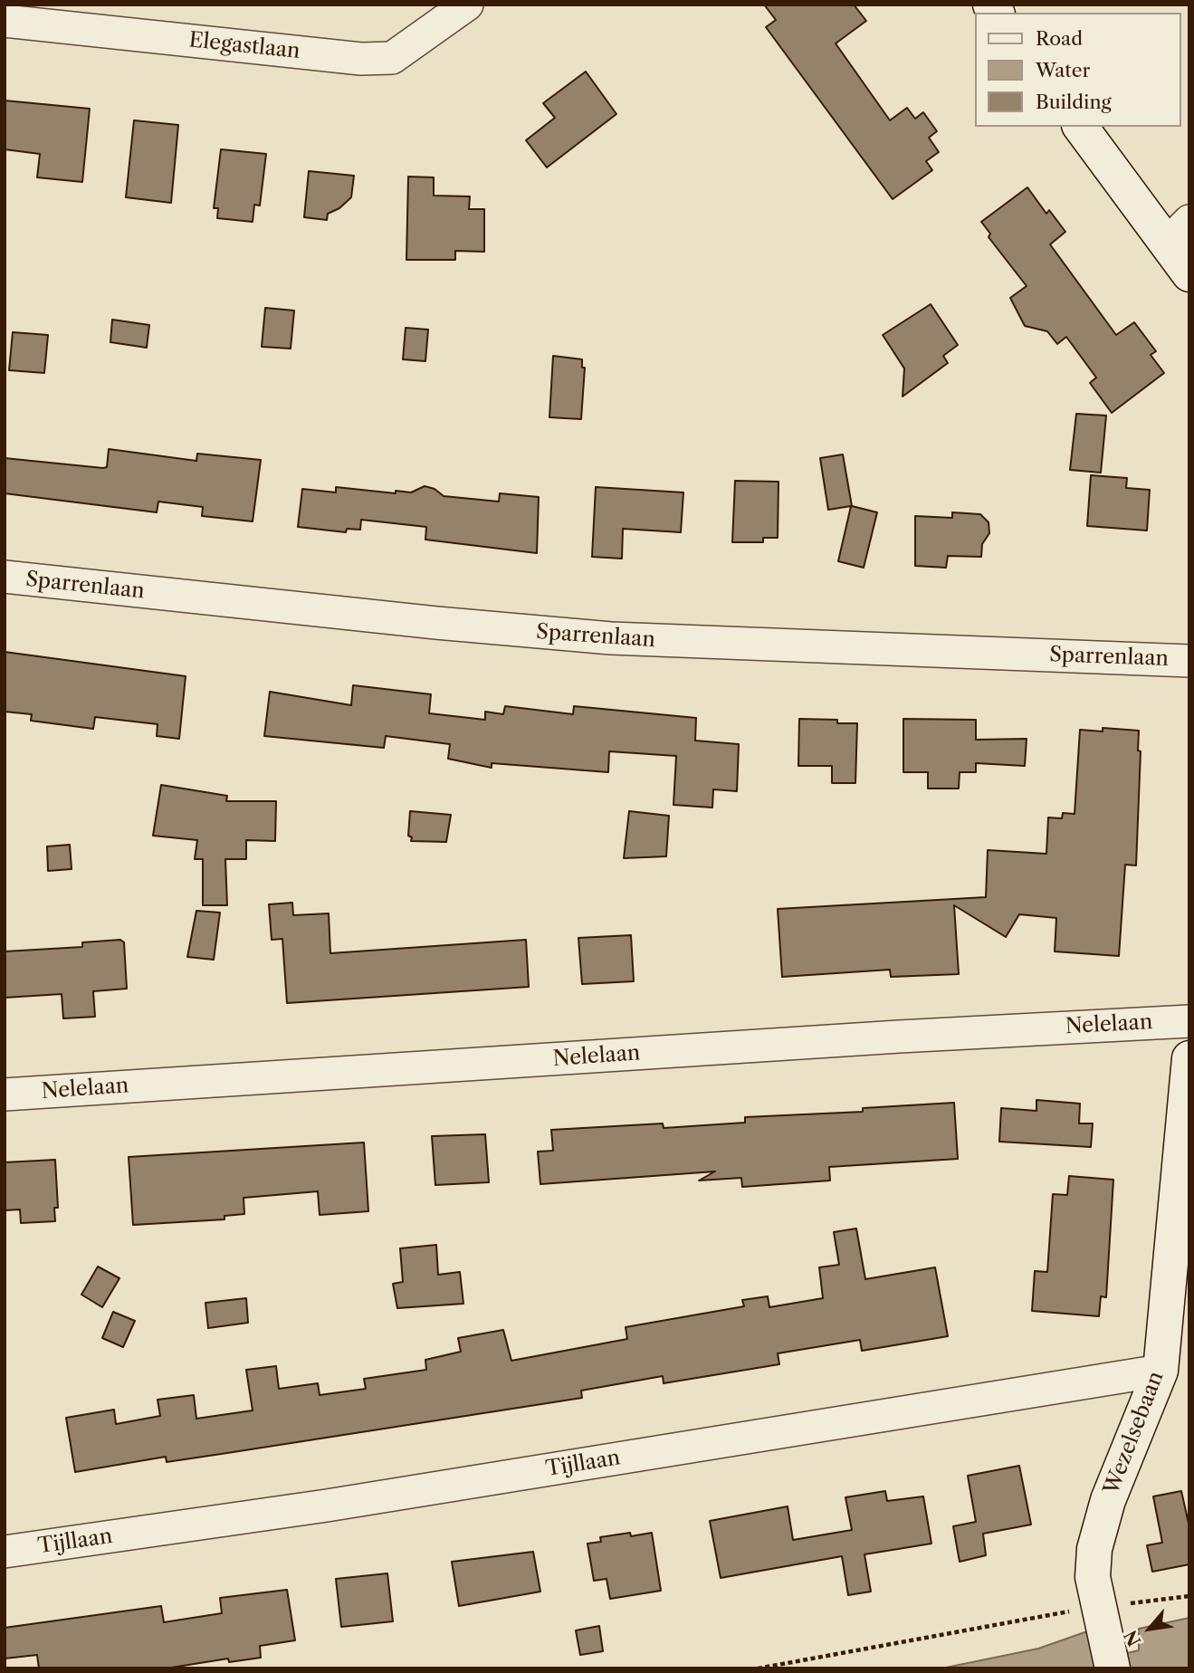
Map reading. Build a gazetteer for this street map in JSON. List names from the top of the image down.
{
  "streets": {
    "street": [
      "Elegastlaan",
      "Sparrenlaan",
      "Nelelaan",
      "Wezelsebaan",
      "Tijllaan"
    ]
  },
  "crossings": [
    ["Wezelsebaan", "Tijllaan"]
  ],
  "legend": ["Road", "Water", "Building"],
  "north": "bottom left"
}
